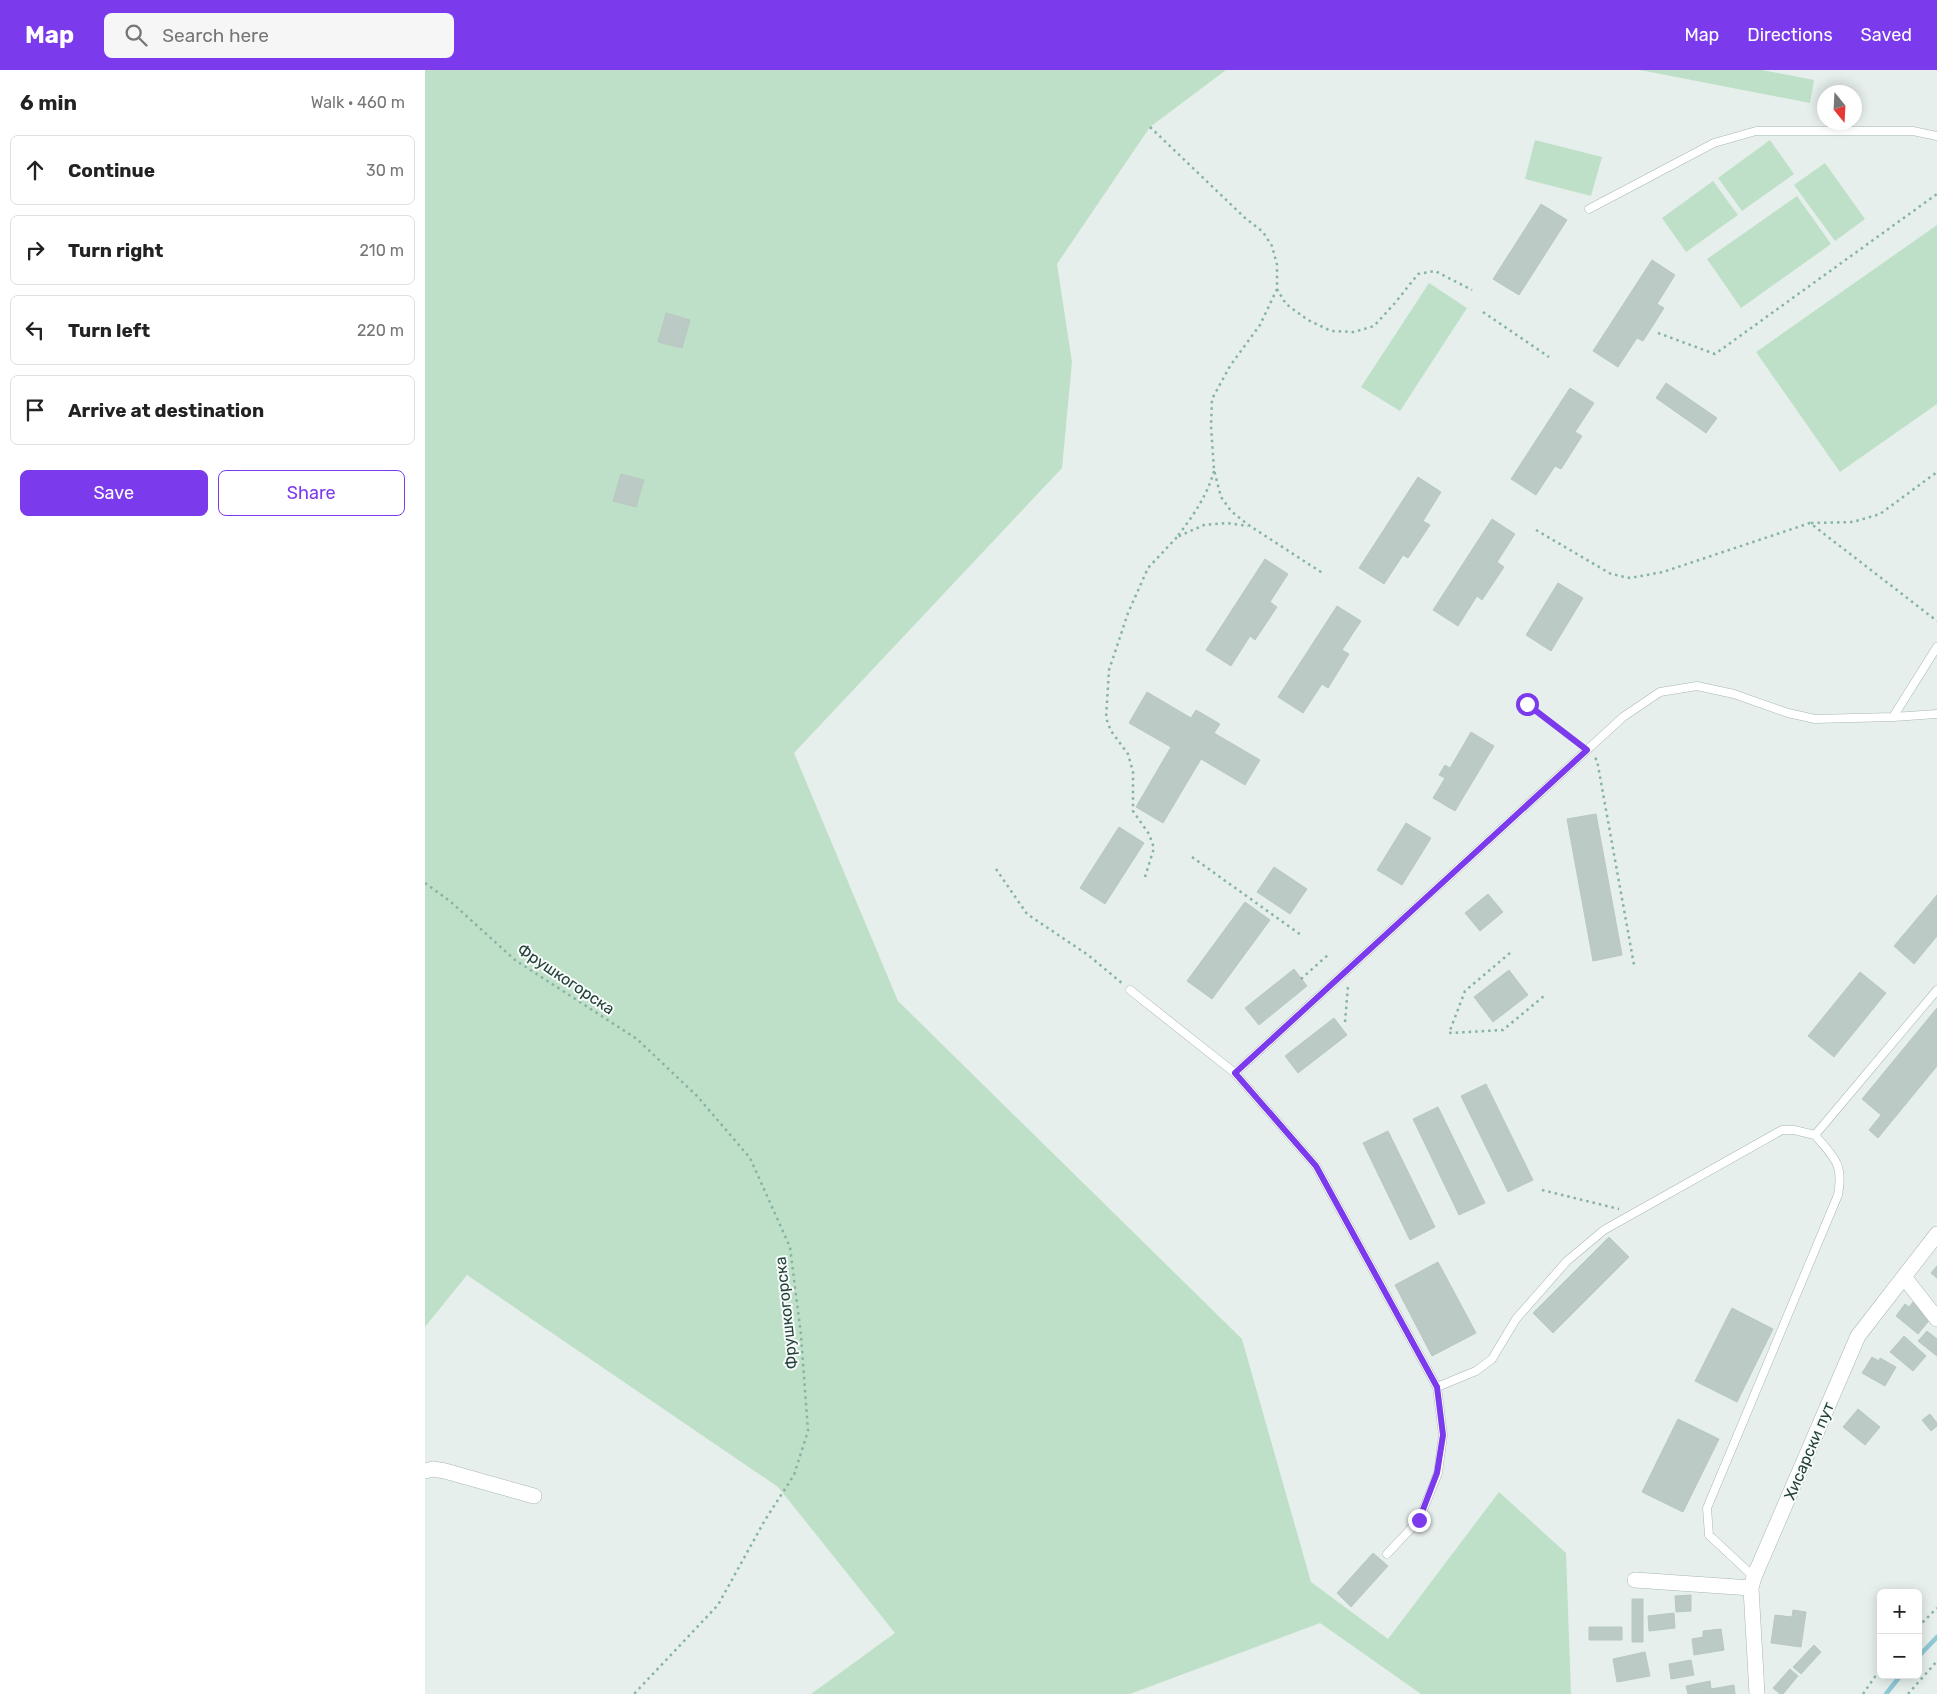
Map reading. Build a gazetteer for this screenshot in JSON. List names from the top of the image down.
{
  "streets": {
    "street": ["Хисарски пут"],
    "path": ["Фрушкогорска"]
  },
  "north": "bottom",
  "page": {
    "header": "Map",
    "search": "Search here",
    "nav": ["Map", "Directions", "Saved"],
    "heading": ["6 min", "Walk · 460 m"],
    "list": [
      ["Continue", "30 m"],
      ["Turn right", "210 m"],
      ["Turn left", "220 m"],
      "Arrive at destination"
    ],
    "buttons": ["Save", "Share"],
    "map_buttons": ["+", "−"]
  }
}
